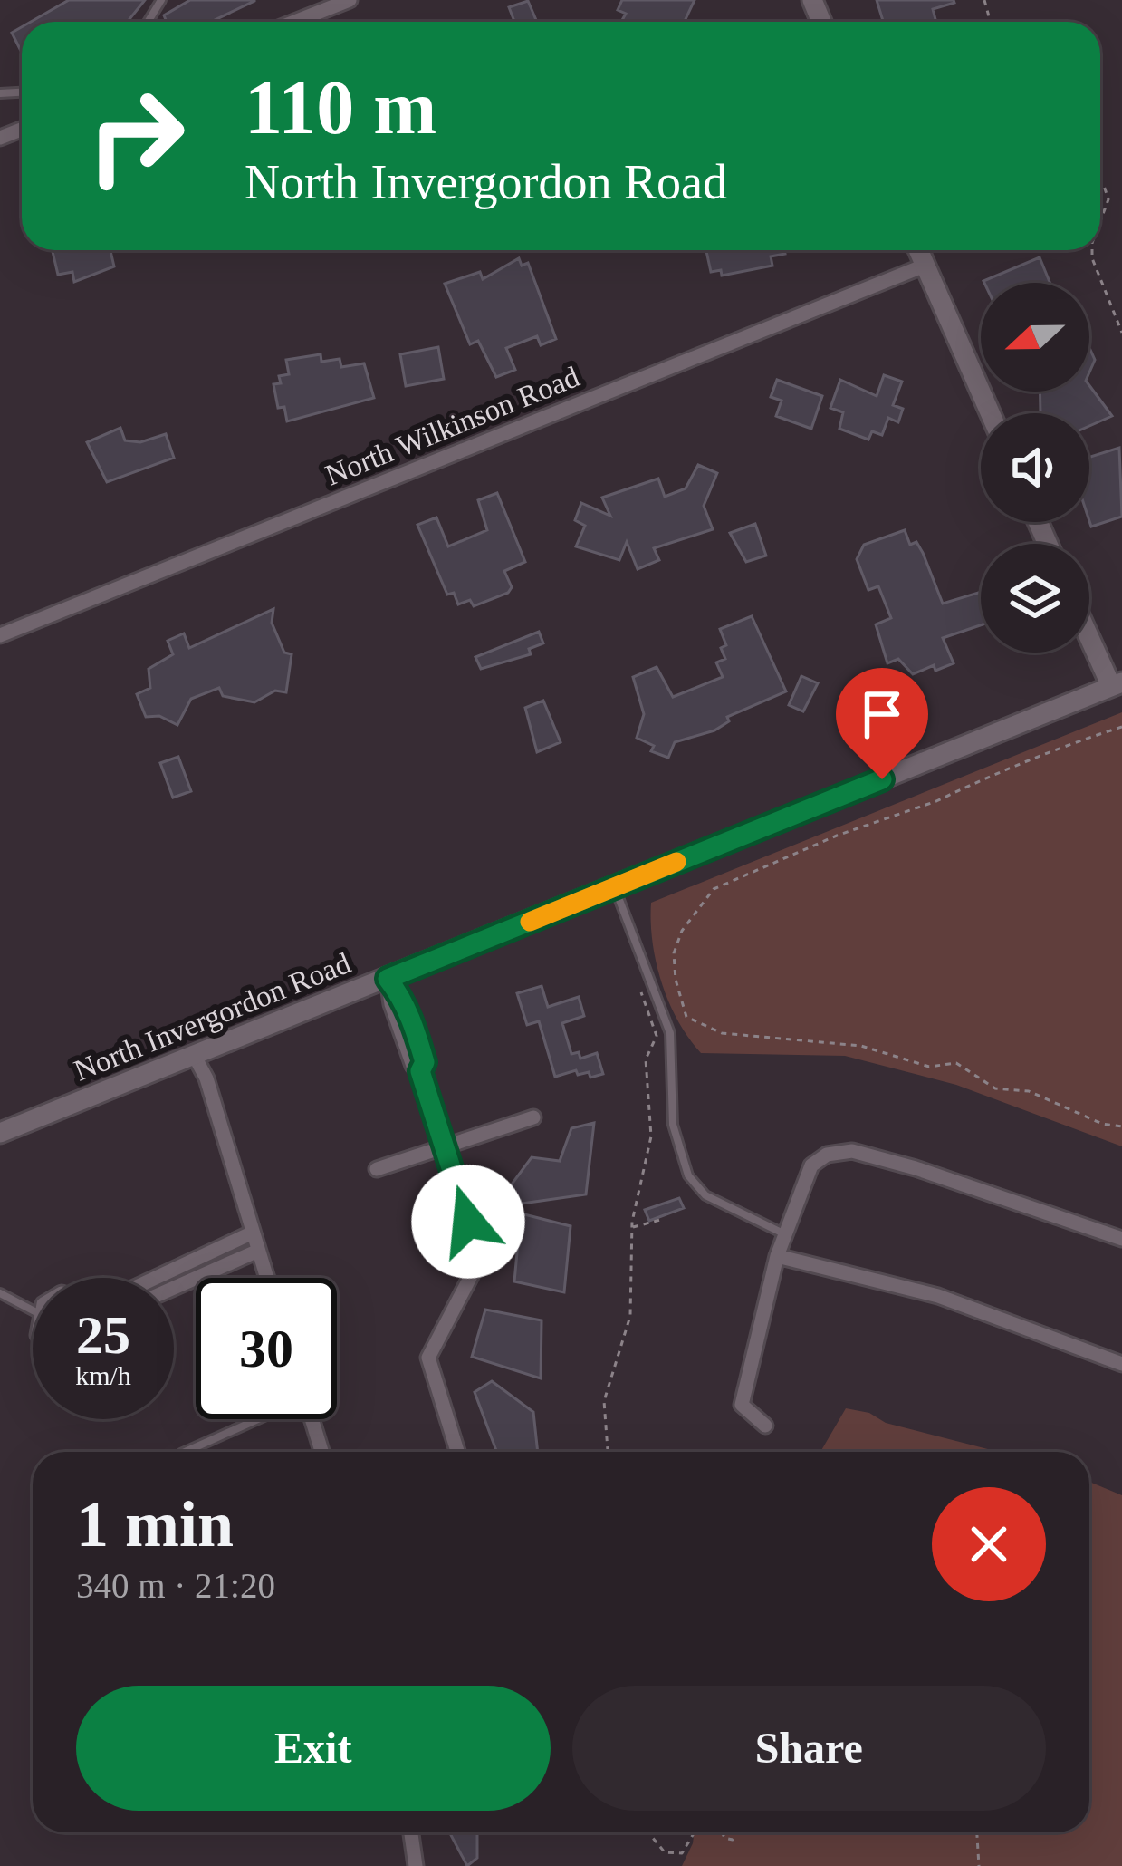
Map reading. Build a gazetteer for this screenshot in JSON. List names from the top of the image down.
{
  "streets": {
    "street": ["North Wilkinson Road", "North Invergordon Road"]
  },
  "north": "left",
  "page": {
    "turn": ["110 m", "North Invergordon Road"],
    "speed": "25 km/h",
    "limit": "30",
    "heading": ["1 min", "340 m · 21:20"],
    "buttons": ["Exit", "Share"]
  }
}
